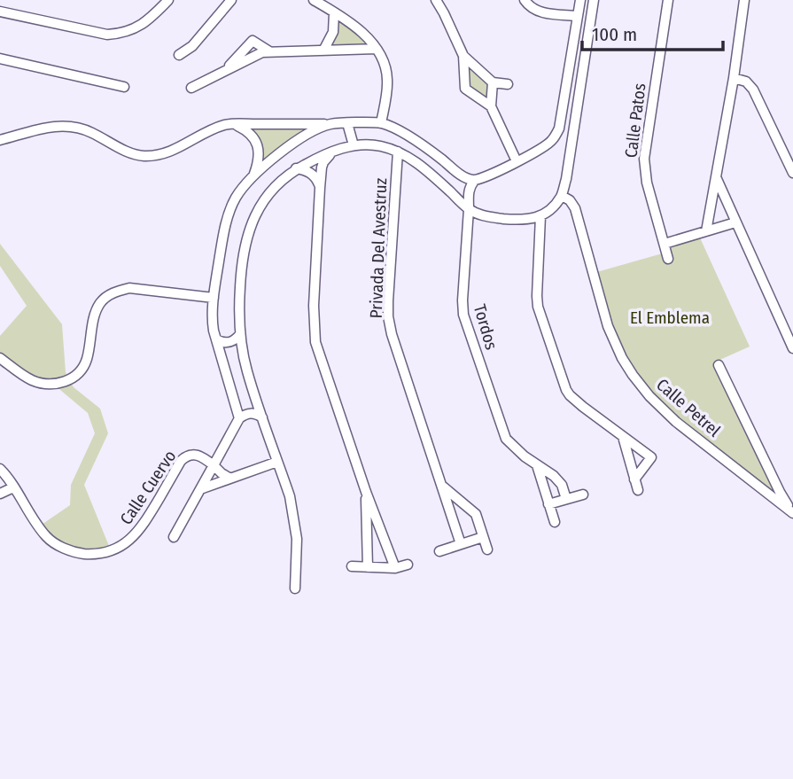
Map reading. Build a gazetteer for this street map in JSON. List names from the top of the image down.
{
  "streets": {
    "street": [
      "Calle Patos",
      "Privada Del Avestruz",
      "Tordos",
      "Calle Petrel",
      "Calle Cuervo"
    ]
  },
  "parks": ["El Emblema"],
  "scale_bar": "100 m"
}
